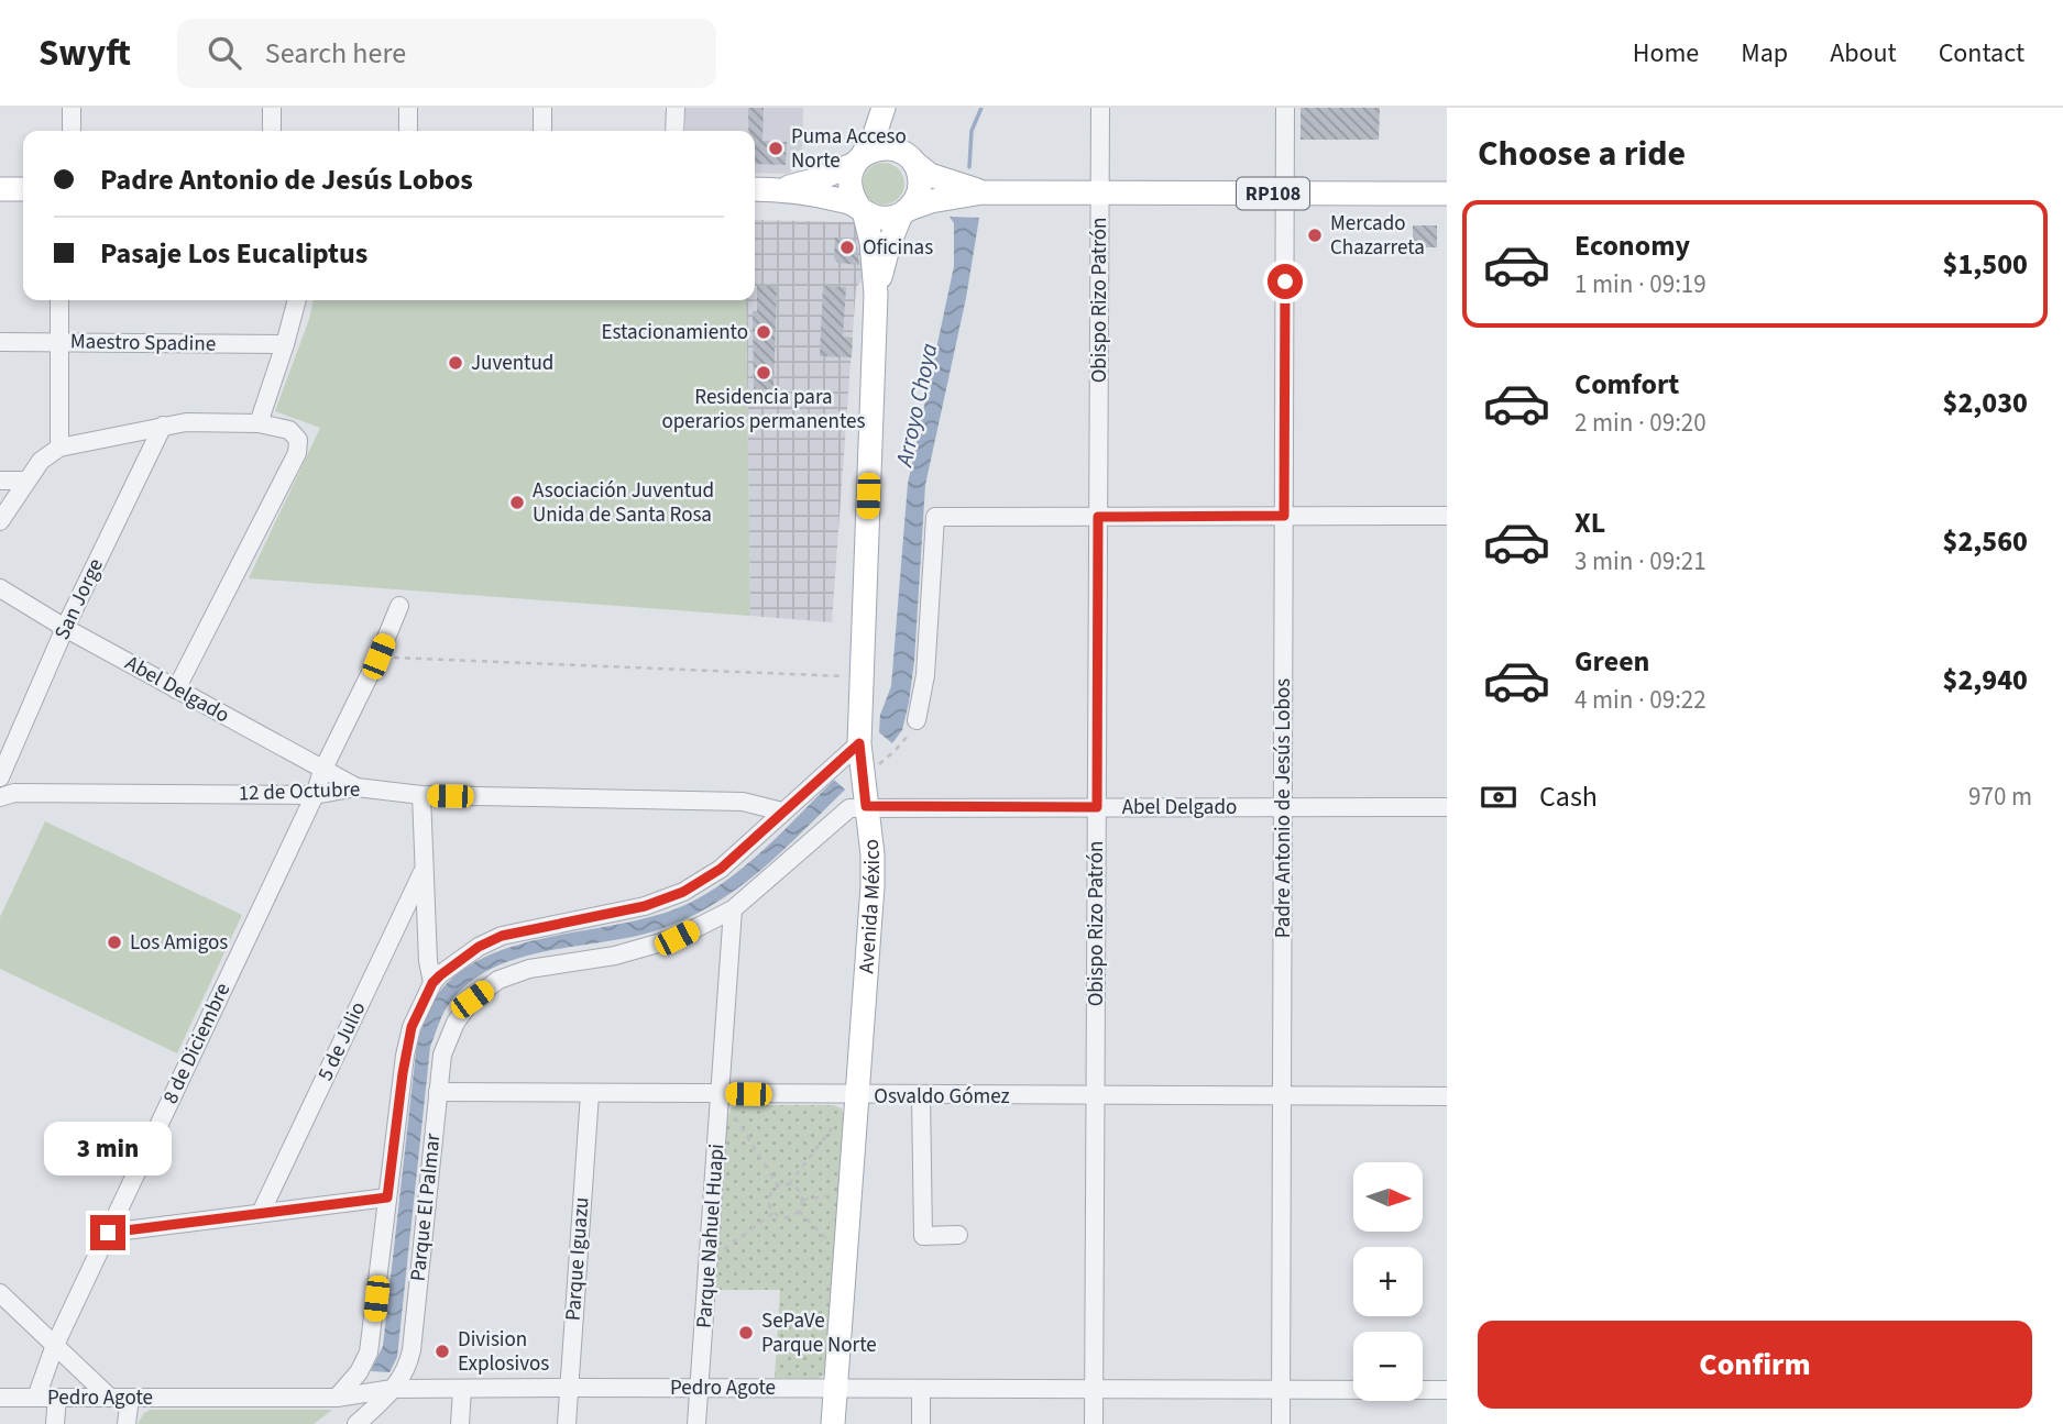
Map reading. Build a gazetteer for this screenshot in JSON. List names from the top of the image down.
{
  "streets": {
    "main road": ["RP108", "Avenida México"],
    "street": [
      "Obispo Rizo Patrón",
      "Maestro Spadine",
      "San Jorge",
      "Abel Delgado",
      "12 de Octubre",
      "Padre Antonio de Jesús Lobos",
      "5 de Julio",
      "8 de Diciembre",
      "Osvaldo Gómez",
      "Parque El Palmar",
      "Parque Nahuel Huapi",
      "Parque Iguazu",
      "Pedro Agote"
    ]
  },
  "crossings": [
    ["RP108", "Obispo Rizo Patrón"],
    ["RP108", "Padre Antonio de Jesús Lobos"],
    ["RP108", "Avenida México"],
    ["Obispo Rizo Patrón", "Abel Delgado"],
    ["Obispo Rizo Patrón", "Osvaldo Gómez"],
    ["Obispo Rizo Patrón", "Pedro Agote"],
    ["San Jorge", "Abel Delgado"],
    ["Abel Delgado", "12 de Octubre"],
    ["Abel Delgado", "Padre Antonio de Jesús Lobos"],
    ["Abel Delgado", "Avenida México"],
    ["Abel Delgado", "8 de Diciembre"],
    ["Abel Delgado", "Parque El Palmar"],
    ["12 de Octubre", "8 de Diciembre"],
    ["Padre Antonio de Jesús Lobos", "Osvaldo Gómez"],
    ["Padre Antonio de Jesús Lobos", "Pedro Agote"],
    ["Avenida México", "Osvaldo Gómez"],
    ["Avenida México", "Parque El Palmar"],
    ["Avenida México", "Pedro Agote"],
    ["8 de Diciembre", "Pedro Agote"],
    ["Osvaldo Gómez", "Parque El Palmar"],
    ["Osvaldo Gómez", "Parque Nahuel Huapi"],
    ["Osvaldo Gómez", "Parque Iguazu"],
    ["Parque El Palmar", "Parque Nahuel Huapi"],
    ["Parque El Palmar", "Pedro Agote"],
    ["Parque Nahuel Huapi", "Pedro Agote"],
    ["Parque Iguazu", "Pedro Agote"]
  ],
  "water": ["Arroyo Choya"],
  "places": [
    "Puma Acceso Norte",
    "Mercado Chazarreta",
    "Oficinas",
    "Estacionamiento",
    "Juventud",
    "Residencia para operarios permanentes",
    "Asociación Juventud Unida de Santa Rosa",
    "Los Amigos",
    "SePaVe Parque Norte",
    "Division Explosivos"
  ],
  "north": "right",
  "page": {
    "header": "Swyft",
    "search": "Search here",
    "nav": [
      "Home",
      "Map",
      "About",
      "Contact"
    ],
    "heading": "Choose a ride",
    "banner": ["Padre Antonio de Jesús Lobos", "Pasaje Los Eucaliptus"],
    "list": [
      {
        "name": "Economy",
        "note": "1 min · 09:19",
        "value": "$1,500"
      },
      {
        "name": "Comfort",
        "note": "2 min · 09:20",
        "value": "$2,030"
      },
      {
        "name": "XL",
        "note": "3 min · 09:21",
        "value": "$2,560"
      },
      {
        "name": "Green",
        "note": "4 min · 09:22",
        "value": "$2,940"
      }
    ],
    "pay": ["Cash", "970 m"],
    "bubble": "3 min",
    "map_buttons": ["+", "−"],
    "buttons": "Confirm"
  }
}
